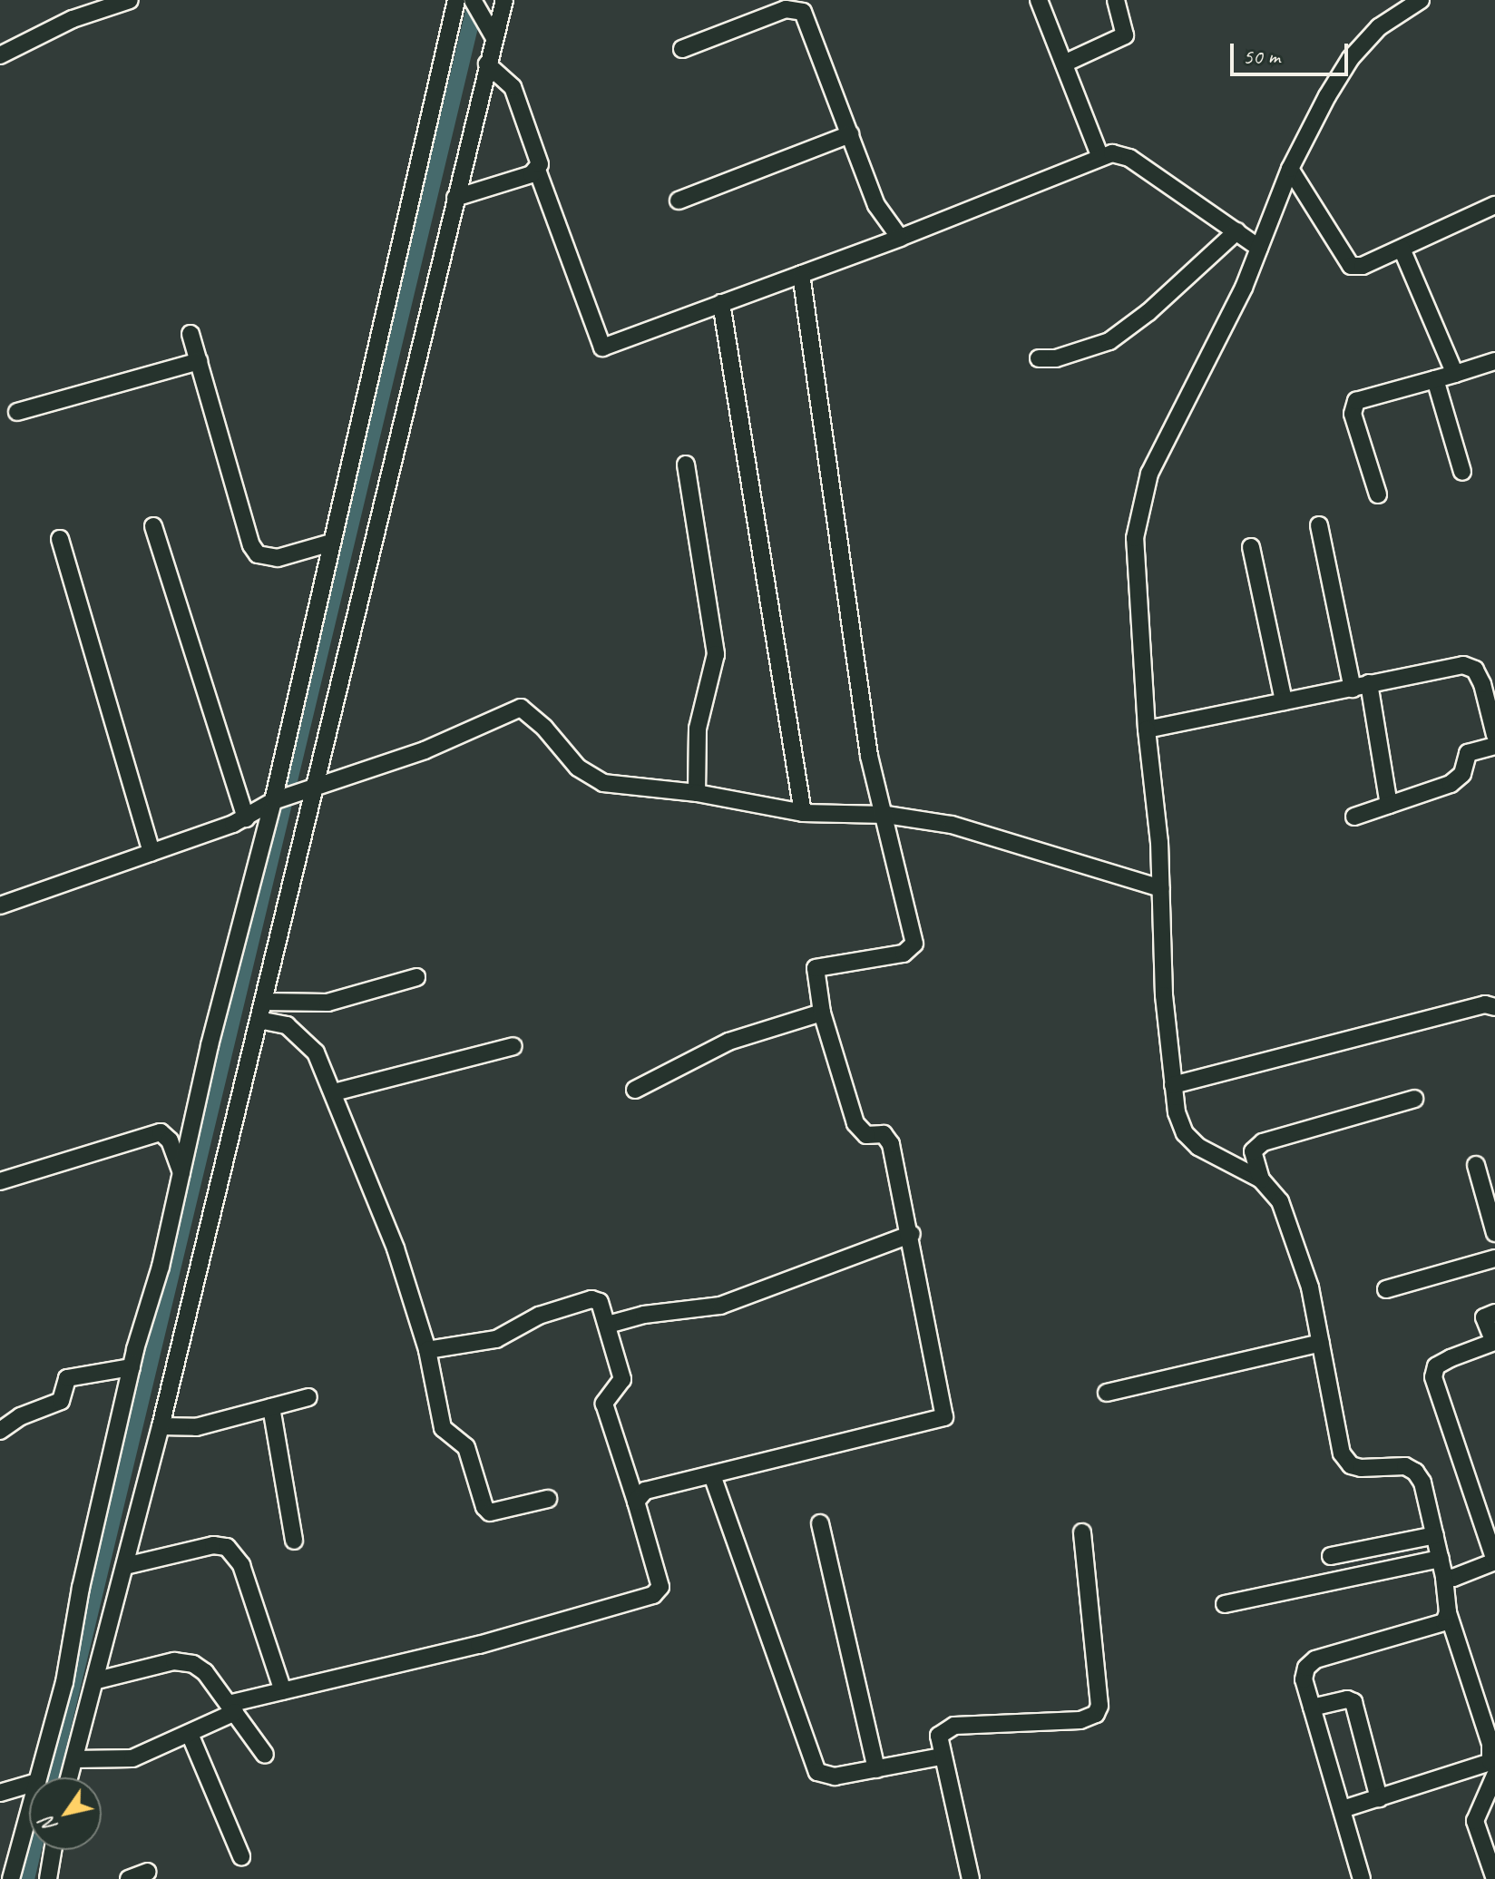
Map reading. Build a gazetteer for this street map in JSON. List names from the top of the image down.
{
  "scale_bar": "50 m",
  "north": "bottom left"
}
